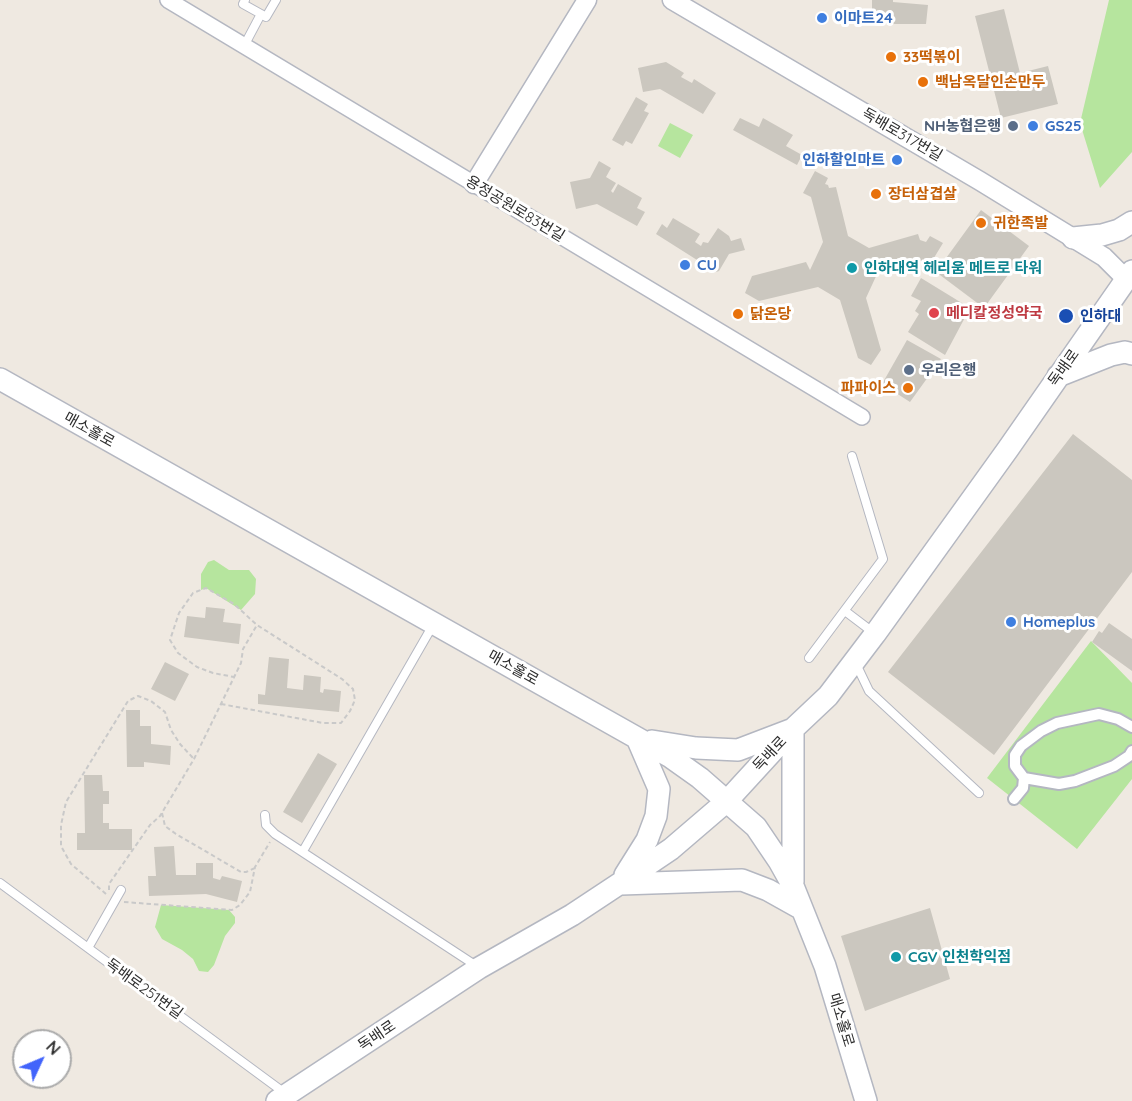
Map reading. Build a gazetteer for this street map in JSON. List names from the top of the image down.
{
  "streets": {
    "main road": ["독배로", "매소홀로"],
    "street": ["독배로317번길", "용정공원로83번길"],
    "lane": ["독배로251번길"]
  },
  "crossings": [
    ["독배로317번길", "독배로"],
    ["독배로", "매소홀로"],
    ["독배로", "독배로251번길"]
  ],
  "places": [
    "이마트24",
    "33떡볶이",
    "백남옥달인손만두",
    "NH농협은행",
    "GS25",
    "인하할인마트",
    "장터삼겹살",
    "귀한족발",
    "CU",
    "인하대역 헤리움 메트로 타워",
    "메디칼정성약국",
    "닭온당",
    "인하대",
    "우리은행",
    "파파이스",
    "Homeplus",
    "CGV 인천학익점"
  ],
  "north": "top right"
}
